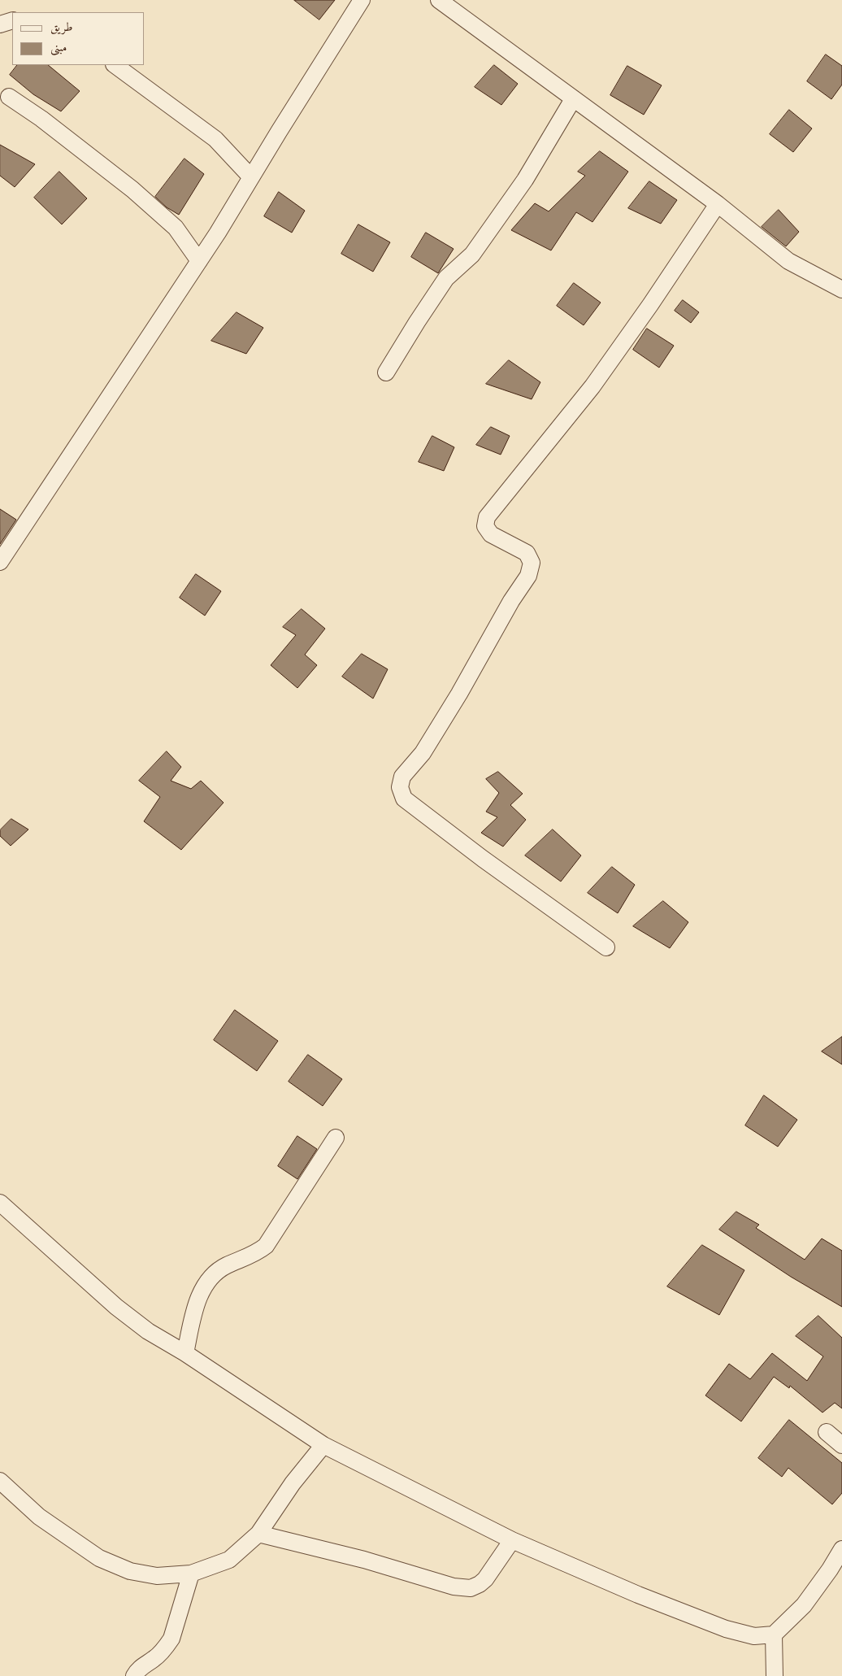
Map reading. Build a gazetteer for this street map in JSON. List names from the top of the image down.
{
  "legend": ["طريق", "مبنى"]
}
